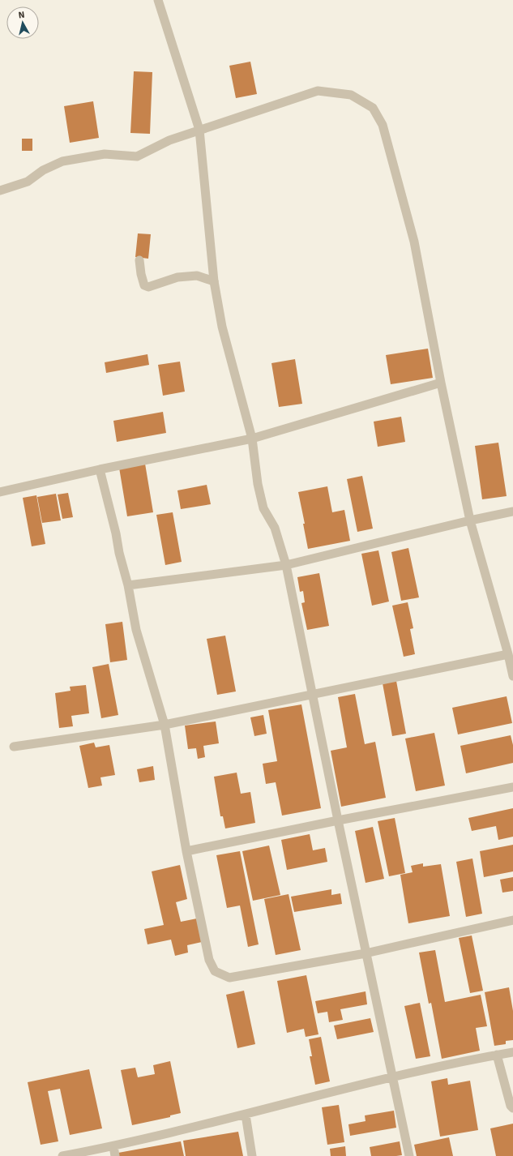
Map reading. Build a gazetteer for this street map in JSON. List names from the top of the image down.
{
  "north": "top"
}
